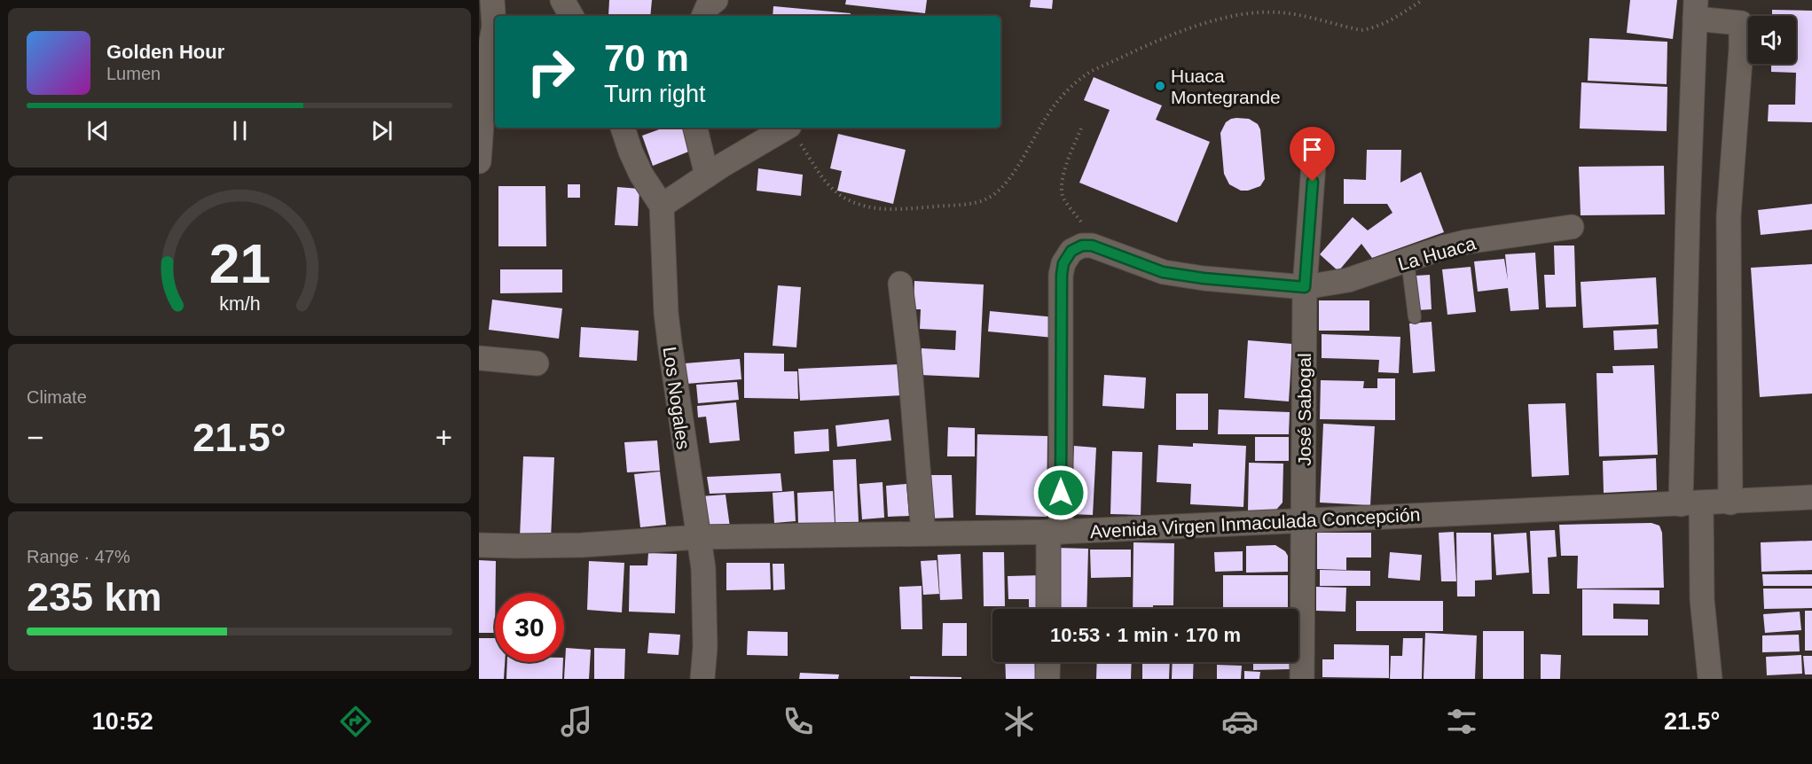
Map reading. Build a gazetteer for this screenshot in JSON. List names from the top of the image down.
{
  "streets": {
    "street": [
      "La Huaca",
      "Los Nogales",
      "José Sabogal",
      "Avenida Virgen Inmaculada Concepción"
    ]
  },
  "crossings": [
    ["La Huaca", "José Sabogal"],
    ["Los Nogales", "Avenida Virgen Inmaculada Concepción"],
    ["José Sabogal", "Avenida Virgen Inmaculada Concepción"]
  ],
  "places": ["Huaca Montegrande"],
  "page": {
    "turn": ["70 m", "Turn right"],
    "song": ["Golden Hour", "Lumen"],
    "tile": [
      "Climate",
      ["Range · 47%", "235 km"]
    ],
    "heat": ["−", "21.5°", "+"],
    "limit": "30",
    "trip": "10:53 · 1 min · 170 m",
    "tabs": ["10:52", "21.5°"],
    "gauge": ["21", "km/h"]
  }
}
